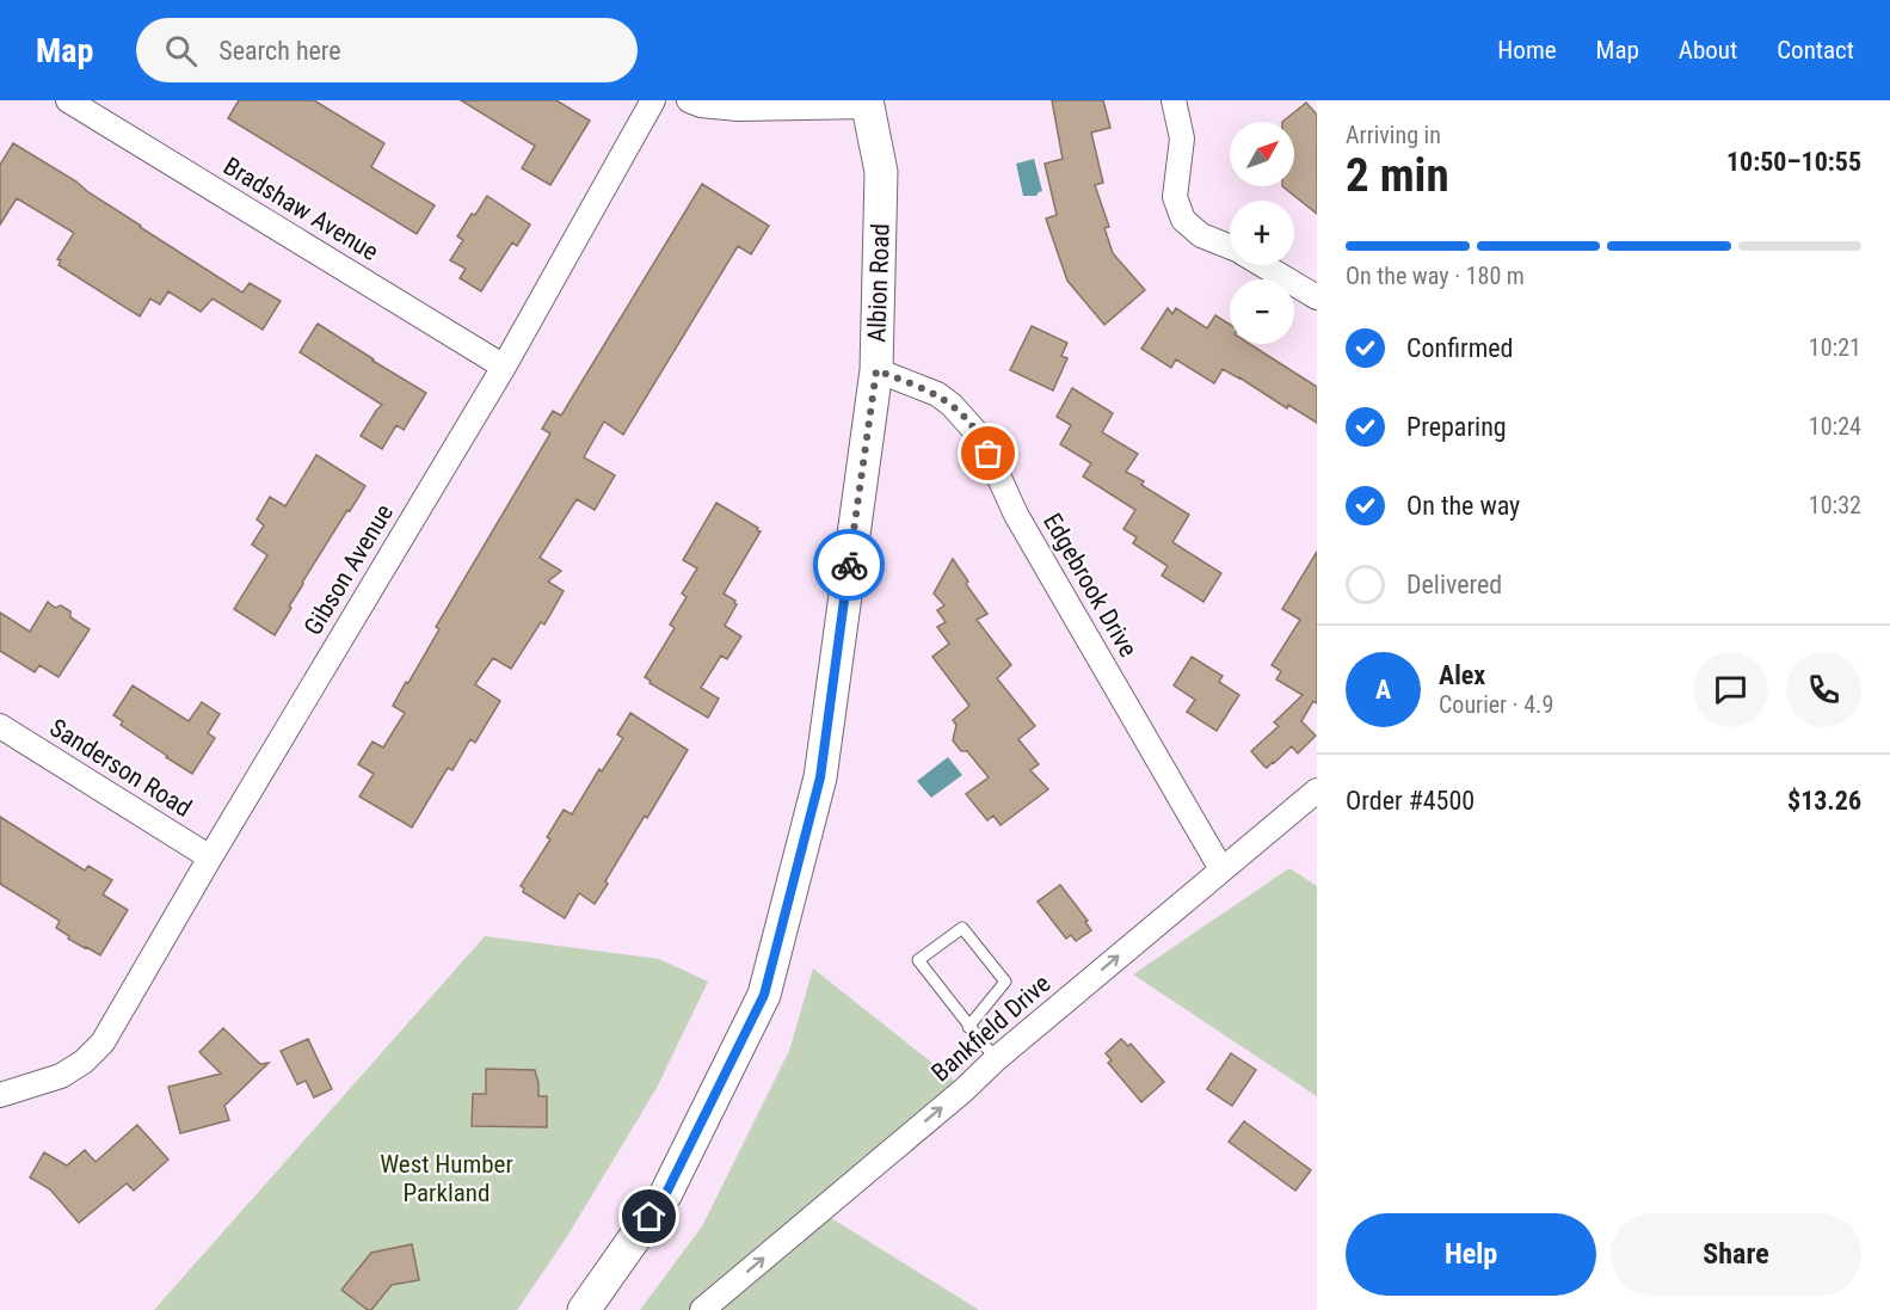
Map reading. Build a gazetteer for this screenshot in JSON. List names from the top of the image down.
{
  "streets": {
    "main road": ["Albion Road"],
    "street": [
      "Bradshaw Avenue",
      "Gibson Avenue",
      "Edgebrook Drive",
      "Sanderson Road",
      "Bankfield Drive"
    ]
  },
  "crossings": [
    ["Bradshaw Avenue", "Gibson Avenue"],
    ["Albion Road", "Edgebrook Drive"],
    ["Gibson Avenue", "Sanderson Road"],
    ["Edgebrook Drive", "Bankfield Drive"]
  ],
  "one_way": ["Bankfield Drive"],
  "parks": ["West Humber Parkland"],
  "north": "top right",
  "page": {
    "header": "Map",
    "search": "Search here",
    "nav": [
      "Home",
      "Map",
      "About",
      "Contact"
    ],
    "heading": ["2 min", "Arriving in", "10:50–10:55"],
    "panel": [
      "Alex",
      "Courier · 4.9",
      "Order #4500",
      "$13.26"
    ],
    "map_buttons": ["+", "−"],
    "bar": "On the way · 180 m",
    "list": [
      ["Confirmed", "10:21"],
      ["Preparing", "10:24"],
      ["On the way", "10:32"],
      "Delivered"
    ],
    "round": "A",
    "buttons": ["Help", "Share"]
  }
}
